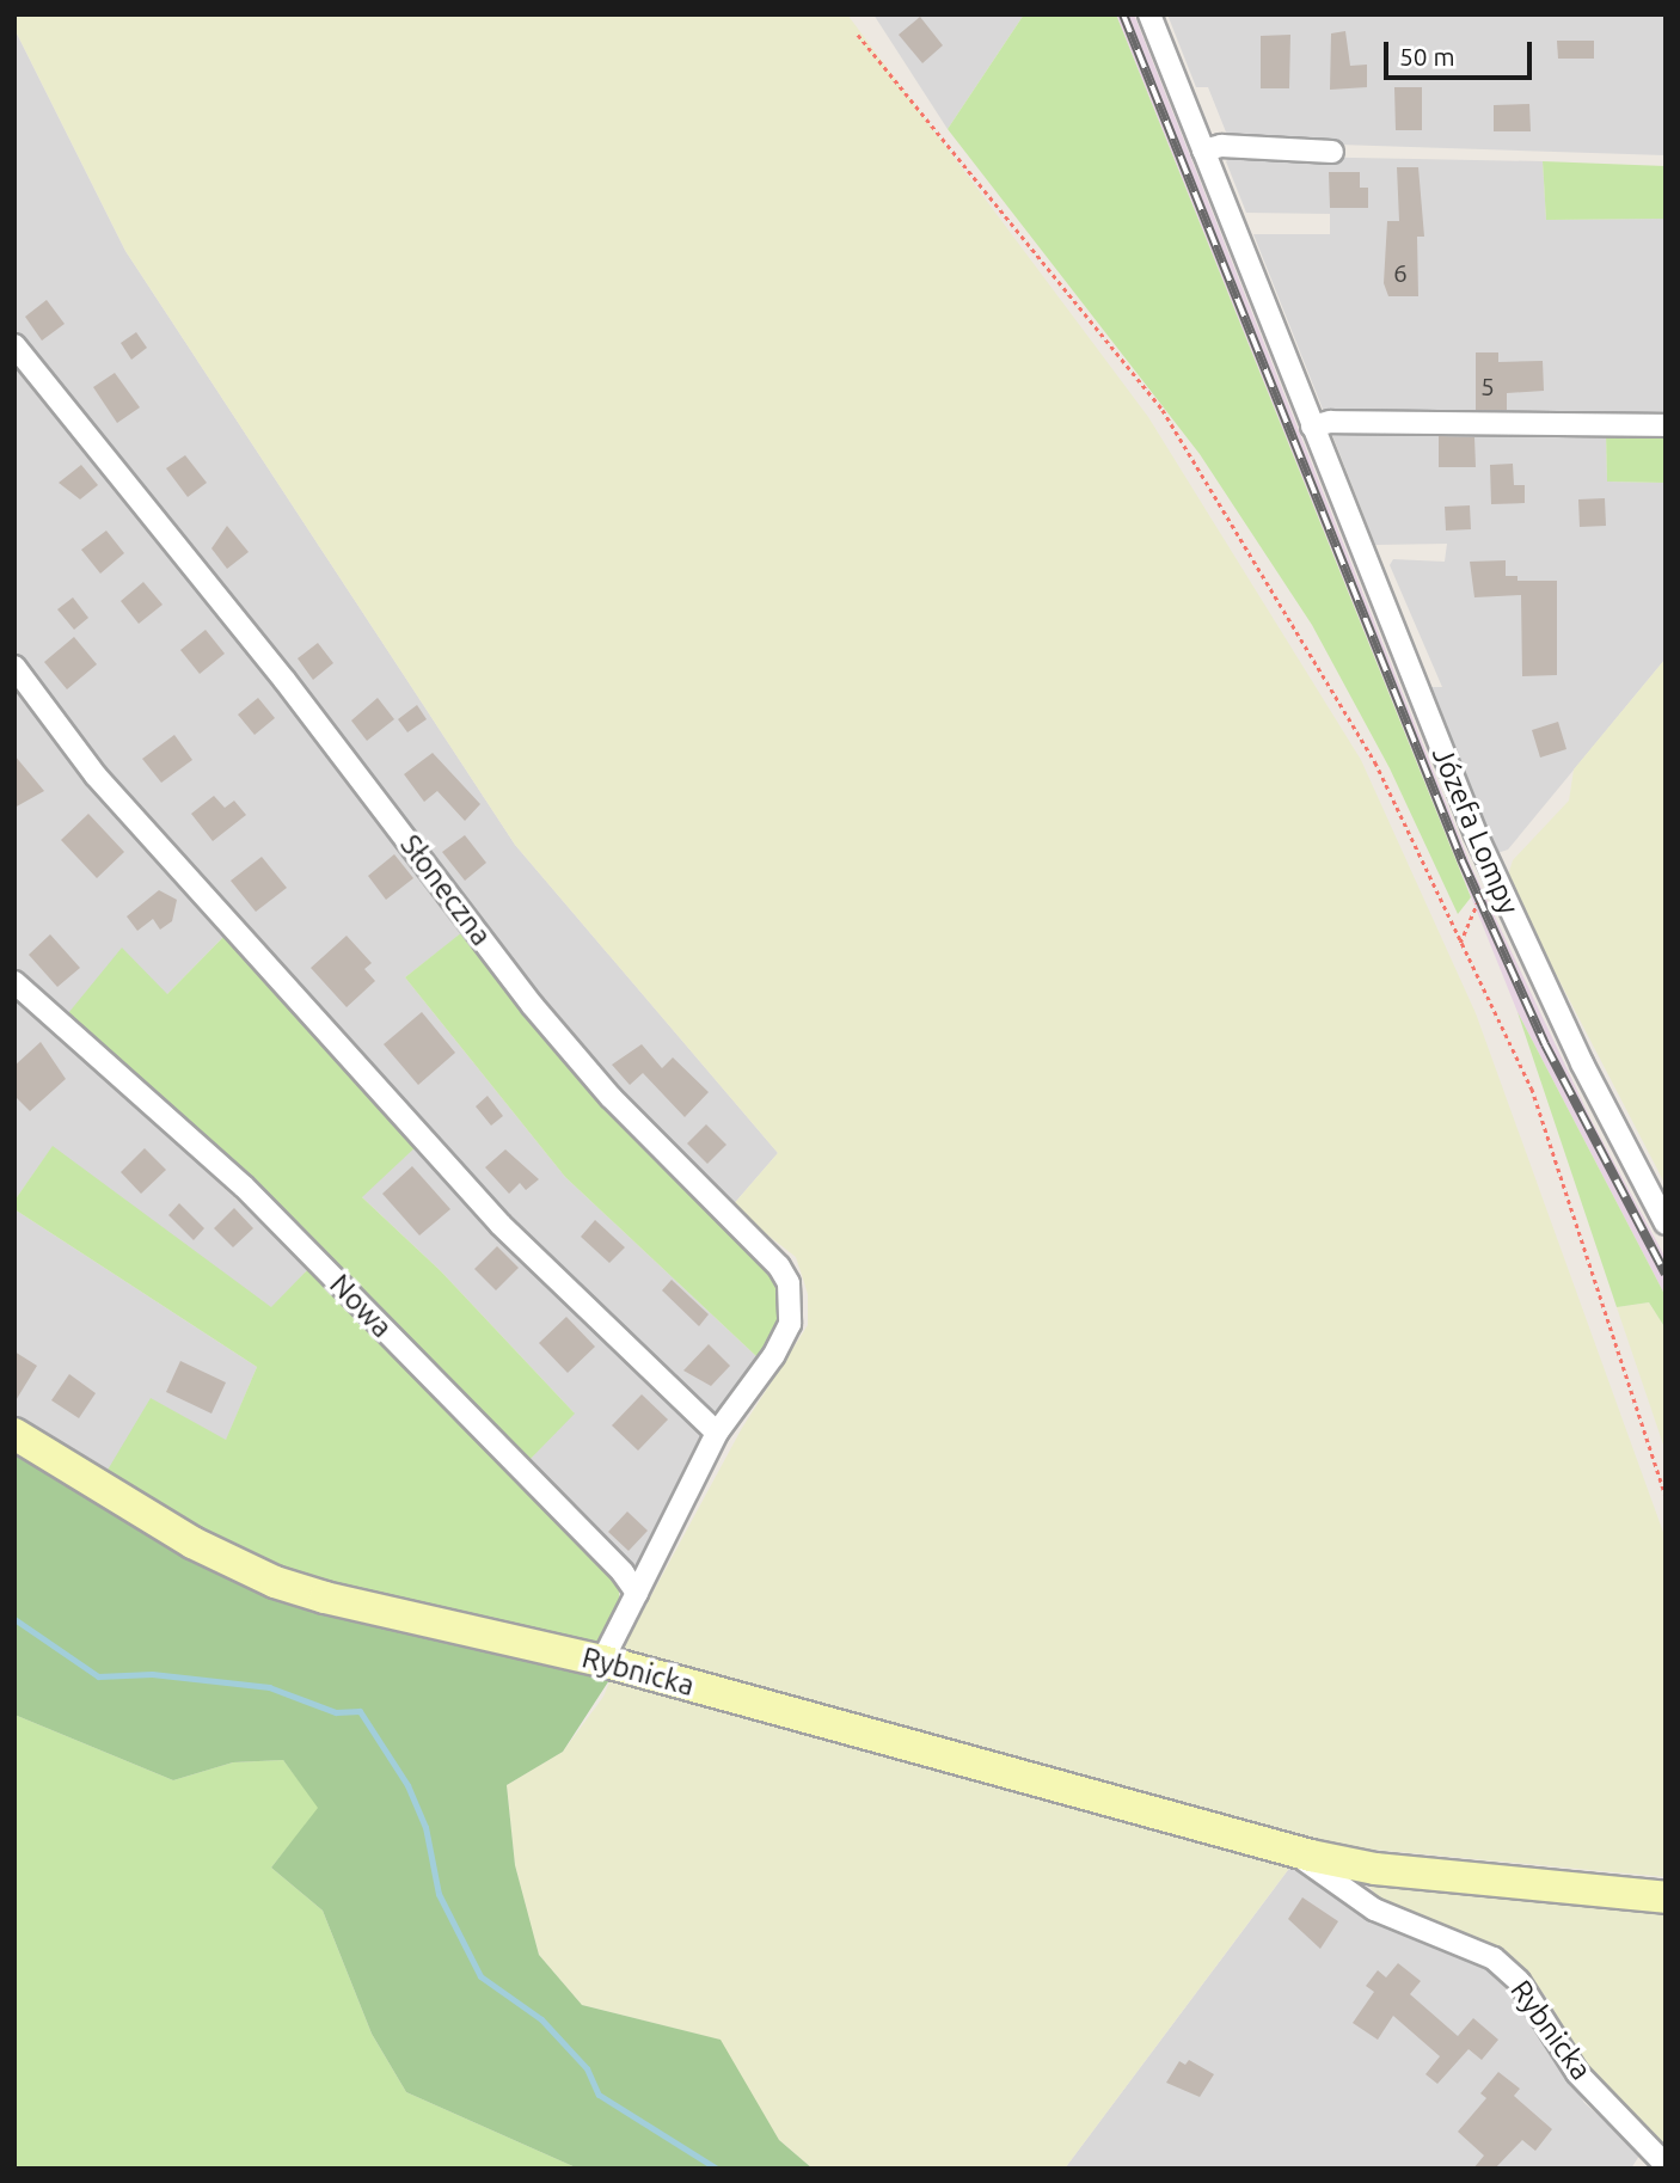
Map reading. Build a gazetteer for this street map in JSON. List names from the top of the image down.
{
  "streets": {
    "street": [
      "Józefa Lompy",
      "Słoneczna",
      "Nowa",
      "Rybnicka"
    ]
  },
  "crossings": [
    ["Słoneczna", "Nowa"]
  ],
  "house_numbers": ["6", "5"],
  "scale_bar": "50 m"
}
